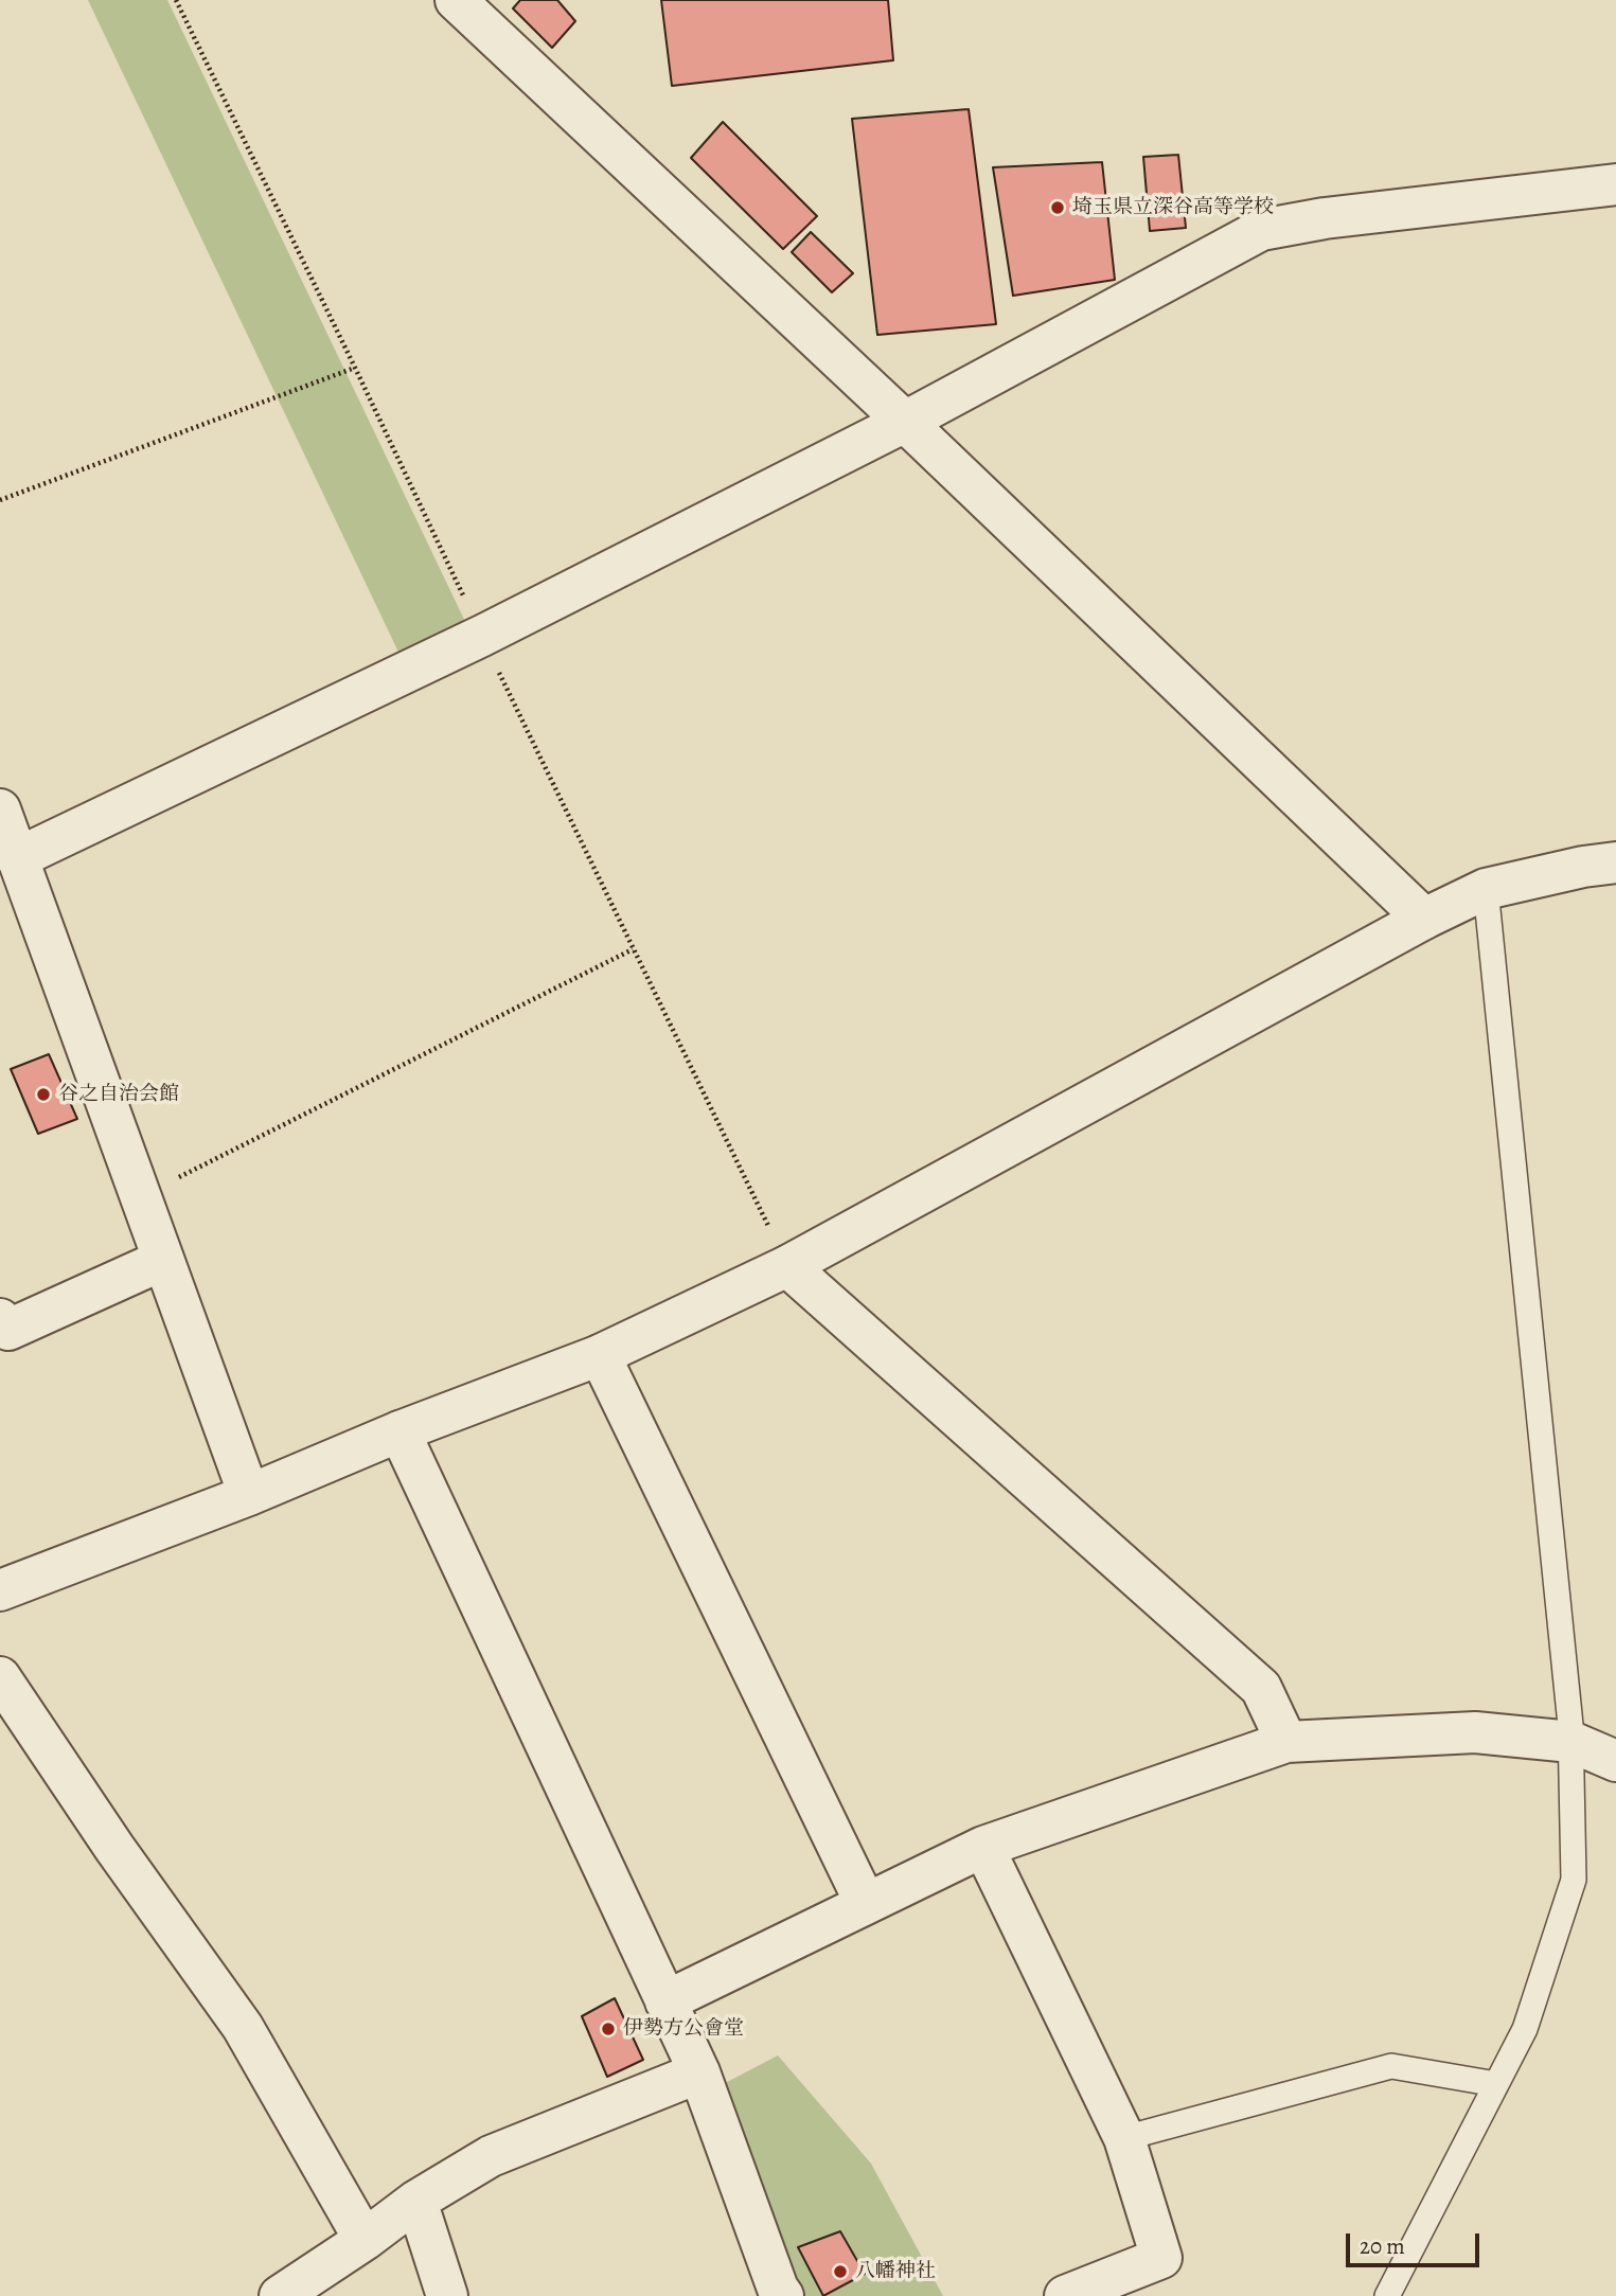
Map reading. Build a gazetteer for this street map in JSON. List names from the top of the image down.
{
  "places": [
    "埼玉県立深谷高等学校",
    "谷之自治会館",
    "伊勢方公會堂",
    "八幡神社"
  ],
  "scale_bar": "20 m"
}
